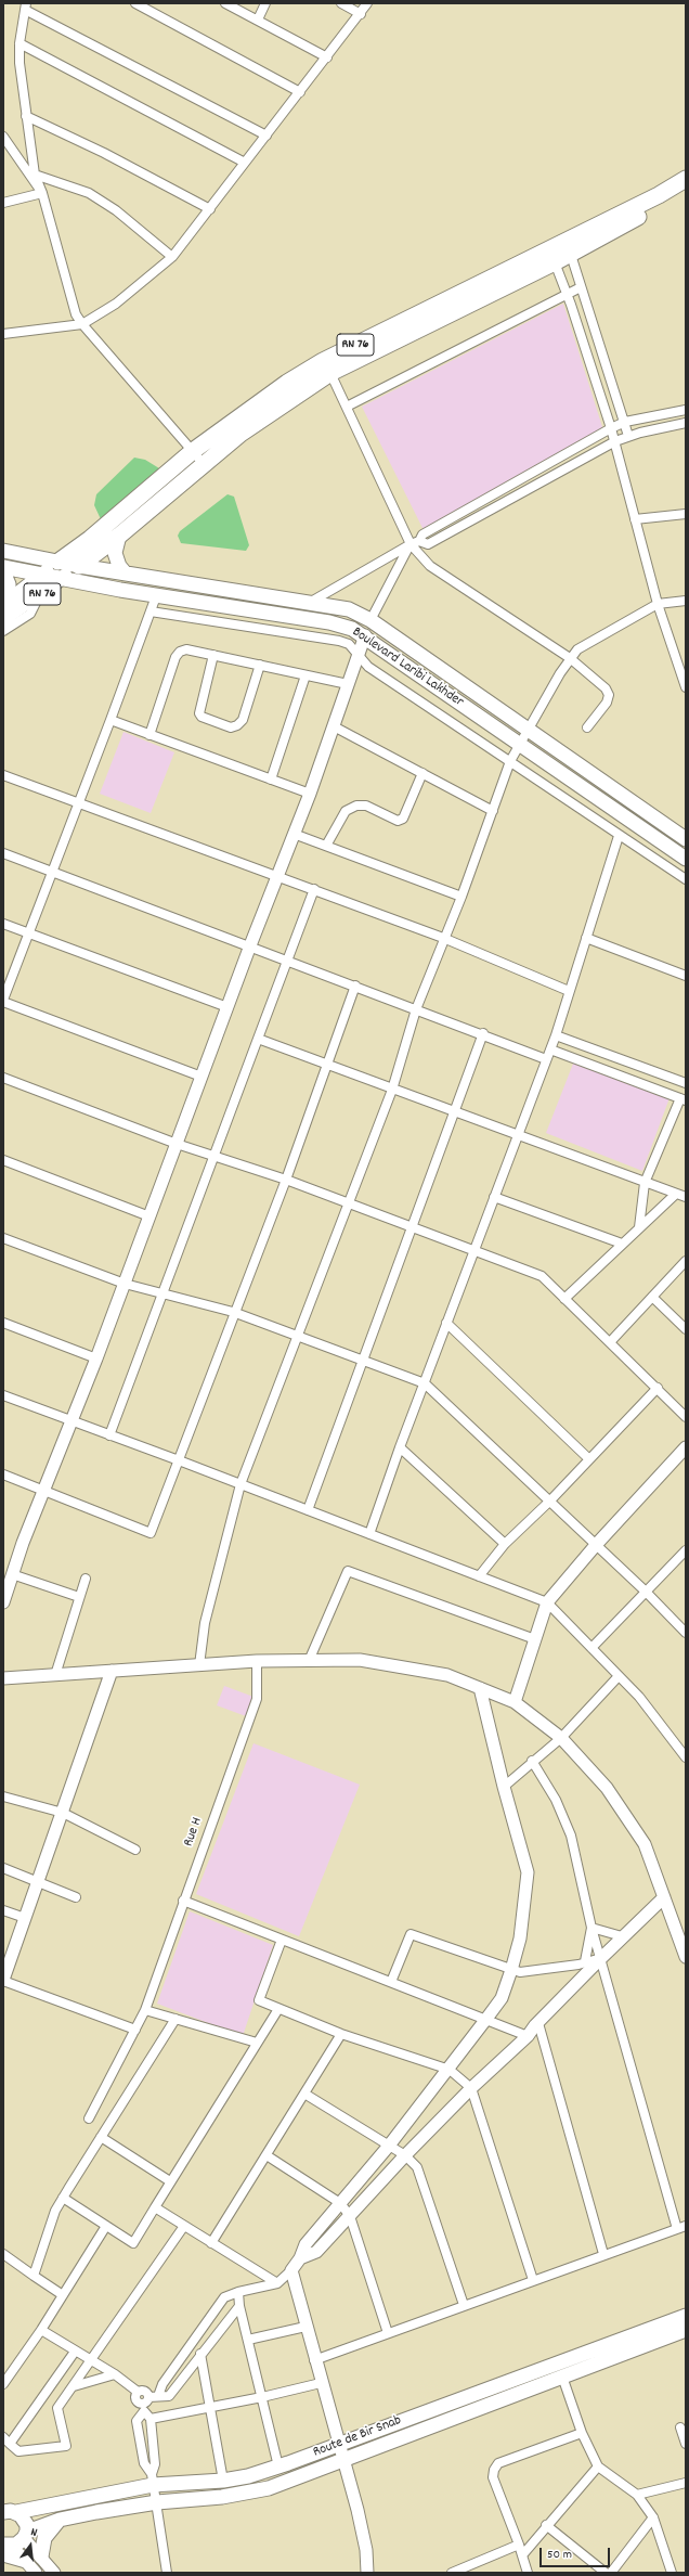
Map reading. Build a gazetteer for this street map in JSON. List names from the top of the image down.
{
  "streets": {
    "highway": ["RN 76"],
    "main road": ["Boulevard Laribi Lakhder", "Route de Bir Snab"],
    "street": ["Rue H"]
  },
  "crossings": [
    ["RN 76", "Boulevard Laribi Lakhder"]
  ],
  "scale_bar": "50 m",
  "north": "top"
}
